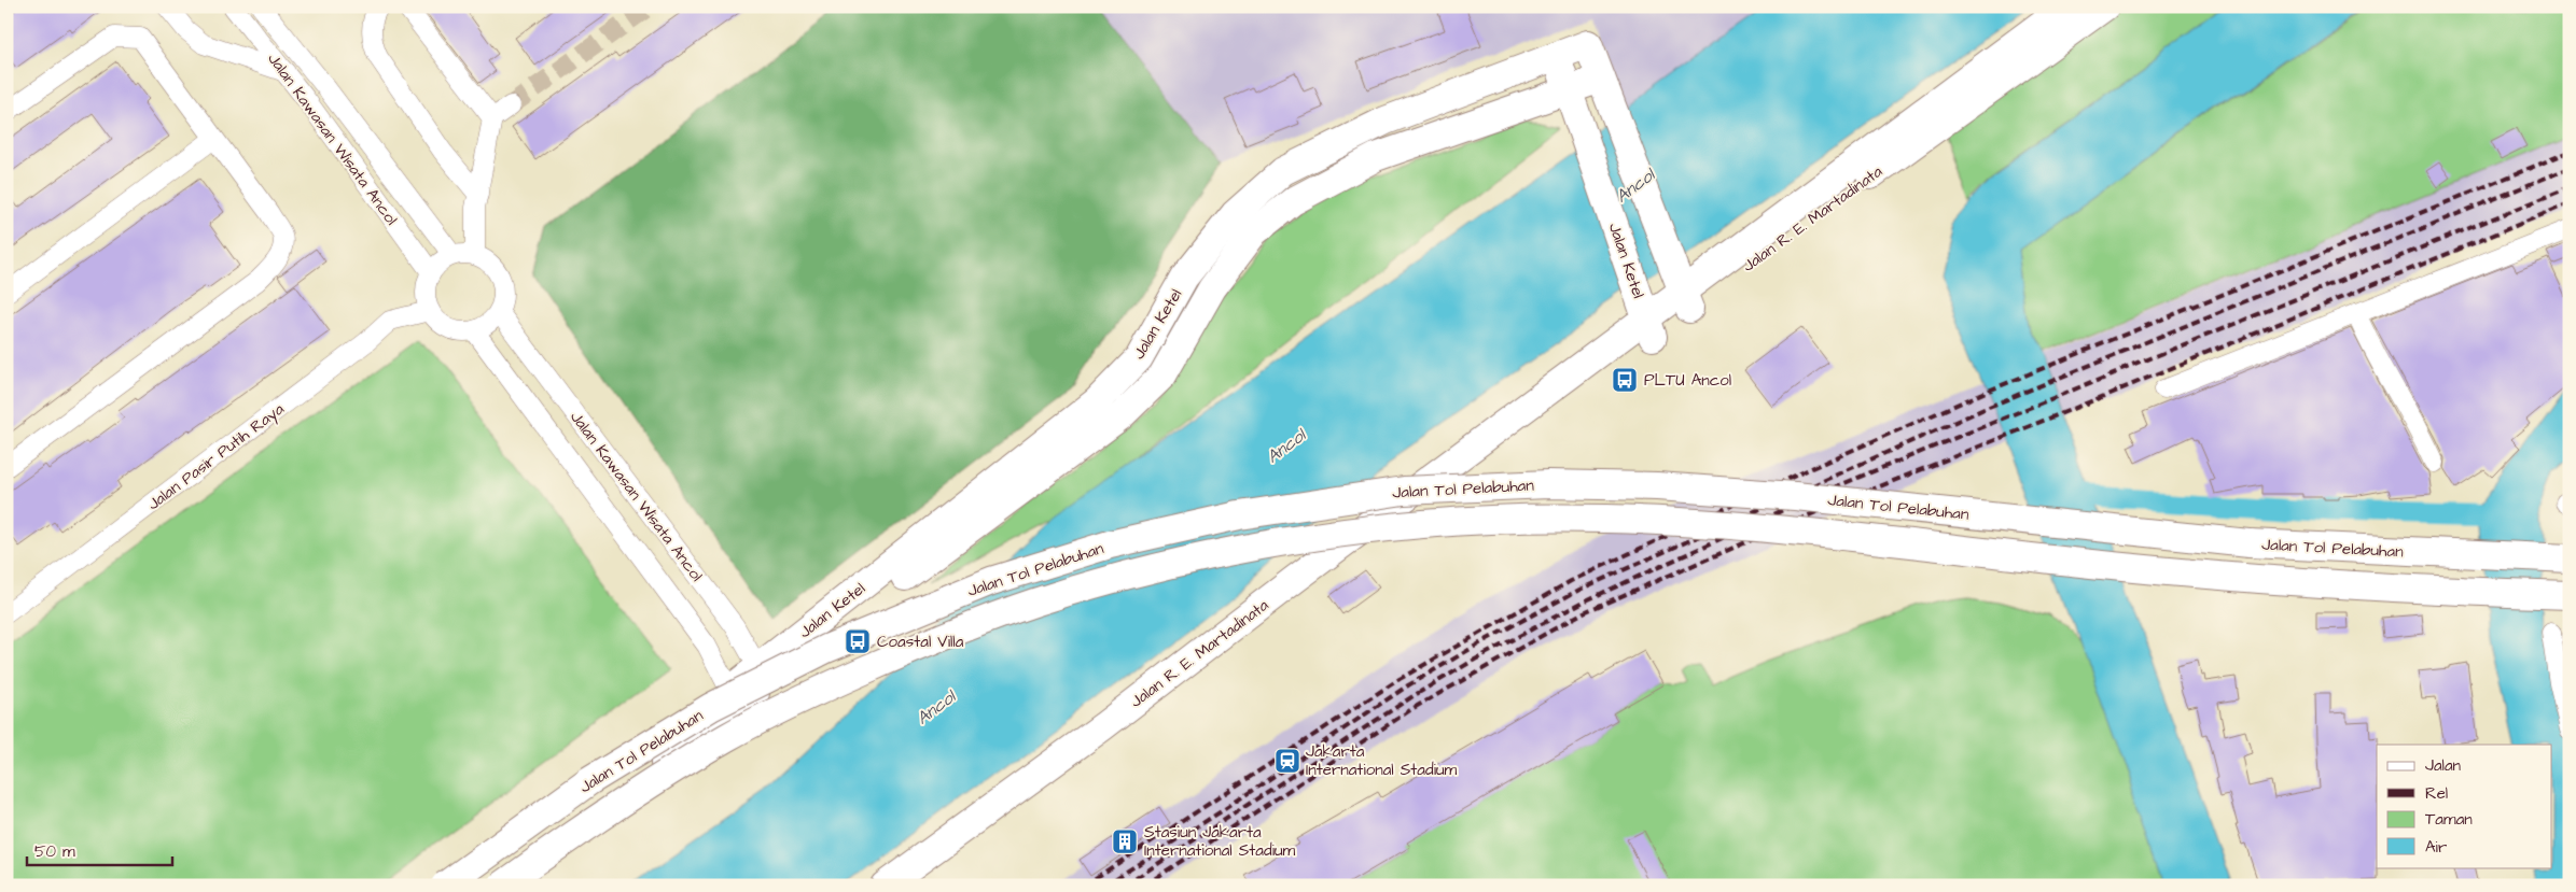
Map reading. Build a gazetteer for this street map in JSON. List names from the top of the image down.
{
  "streets": {
    "highway": ["Jalan R. E. Martadinata", "Jalan Ketel", "Jalan Tol Pelabuhan"],
    "street": ["Jalan Kawasan Wisata Ancol", "Jalan Pasir Putih Raya"]
  },
  "crossings": [
    ["Jalan Kawasan Wisata Ancol", "Jalan Ketel"],
    ["Jalan Kawasan Wisata Ancol", "Jalan Pasir Putih Raya"],
    ["Jalan R. E. Martadinata", "Jalan Ketel"]
  ],
  "water": ["Ancol"],
  "places": {
    "bus stop": ["PLTU Ancol", "Coastal Villa"],
    "station": ["Jakarta International Stadium"],
    "building": ["Stasiun Jakarta International Stadium"]
  },
  "legend": [
    "Jalan",
    "Rel",
    "Taman",
    "Air"
  ],
  "scale_bar": "50 m"
}
